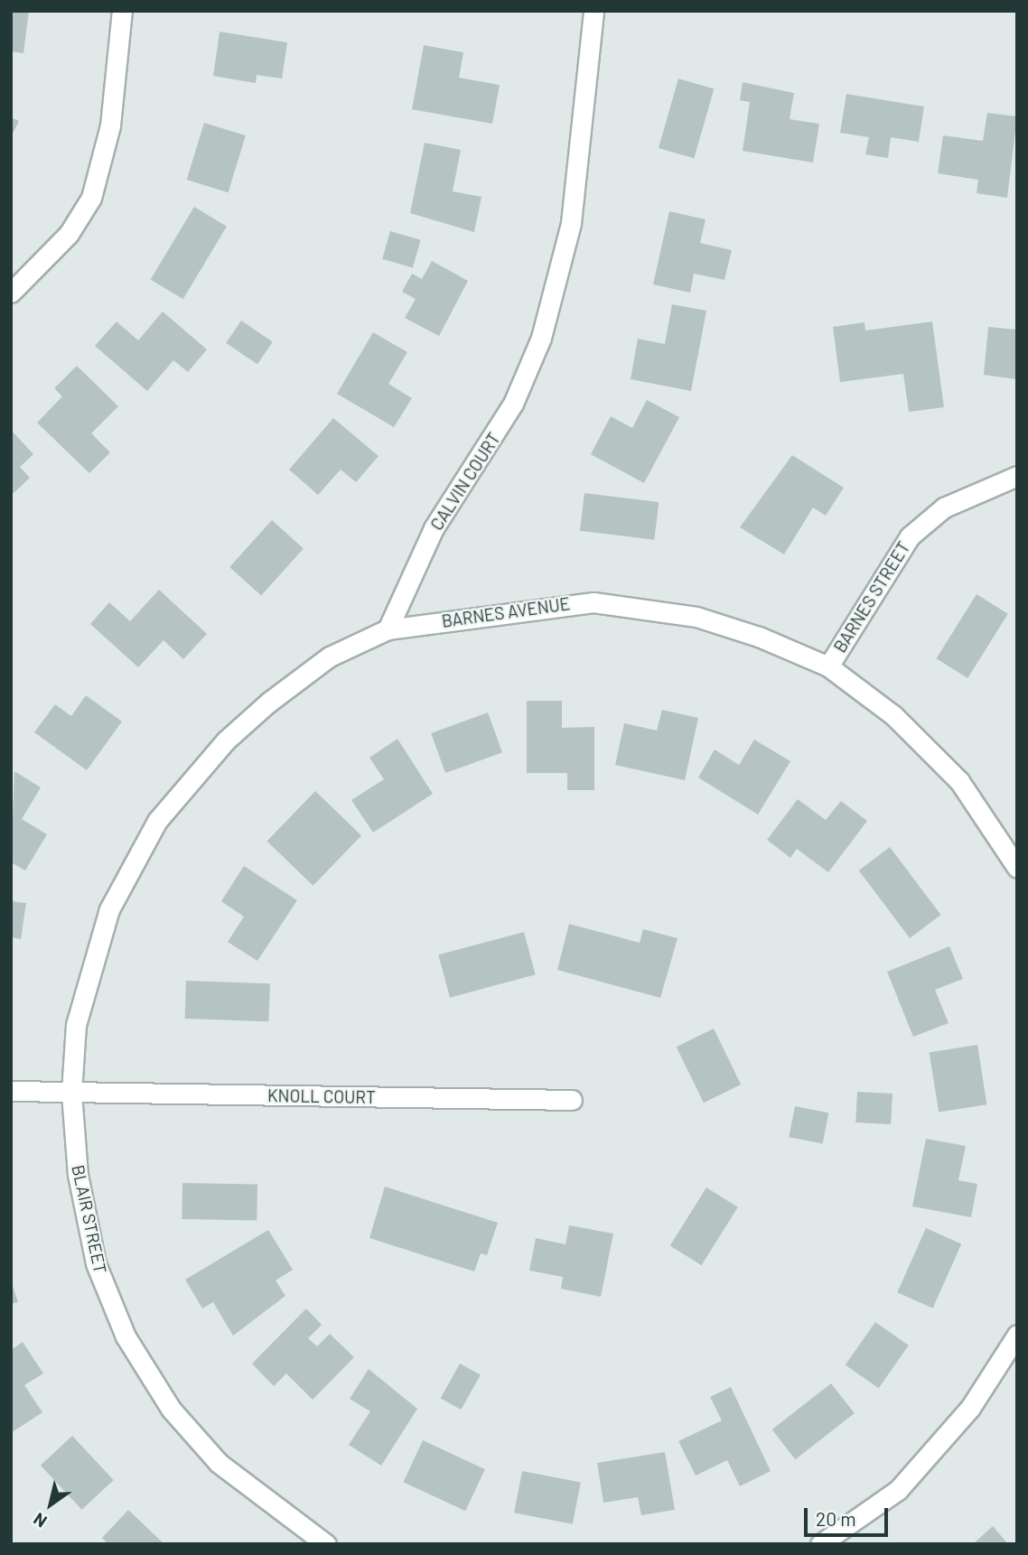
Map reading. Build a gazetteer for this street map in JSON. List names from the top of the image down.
{
  "streets": {
    "street": [
      "CALVIN COURT",
      "BARNES STREET",
      "BARNES AVENUE",
      "KNOLL COURT",
      "BLAIR STREET"
    ]
  },
  "crossings": [
    ["CALVIN COURT", "BARNES AVENUE"],
    ["BARNES STREET", "BARNES AVENUE"],
    ["KNOLL COURT", "BLAIR STREET"]
  ],
  "scale_bar": "20 m",
  "north": "bottom left"
}
